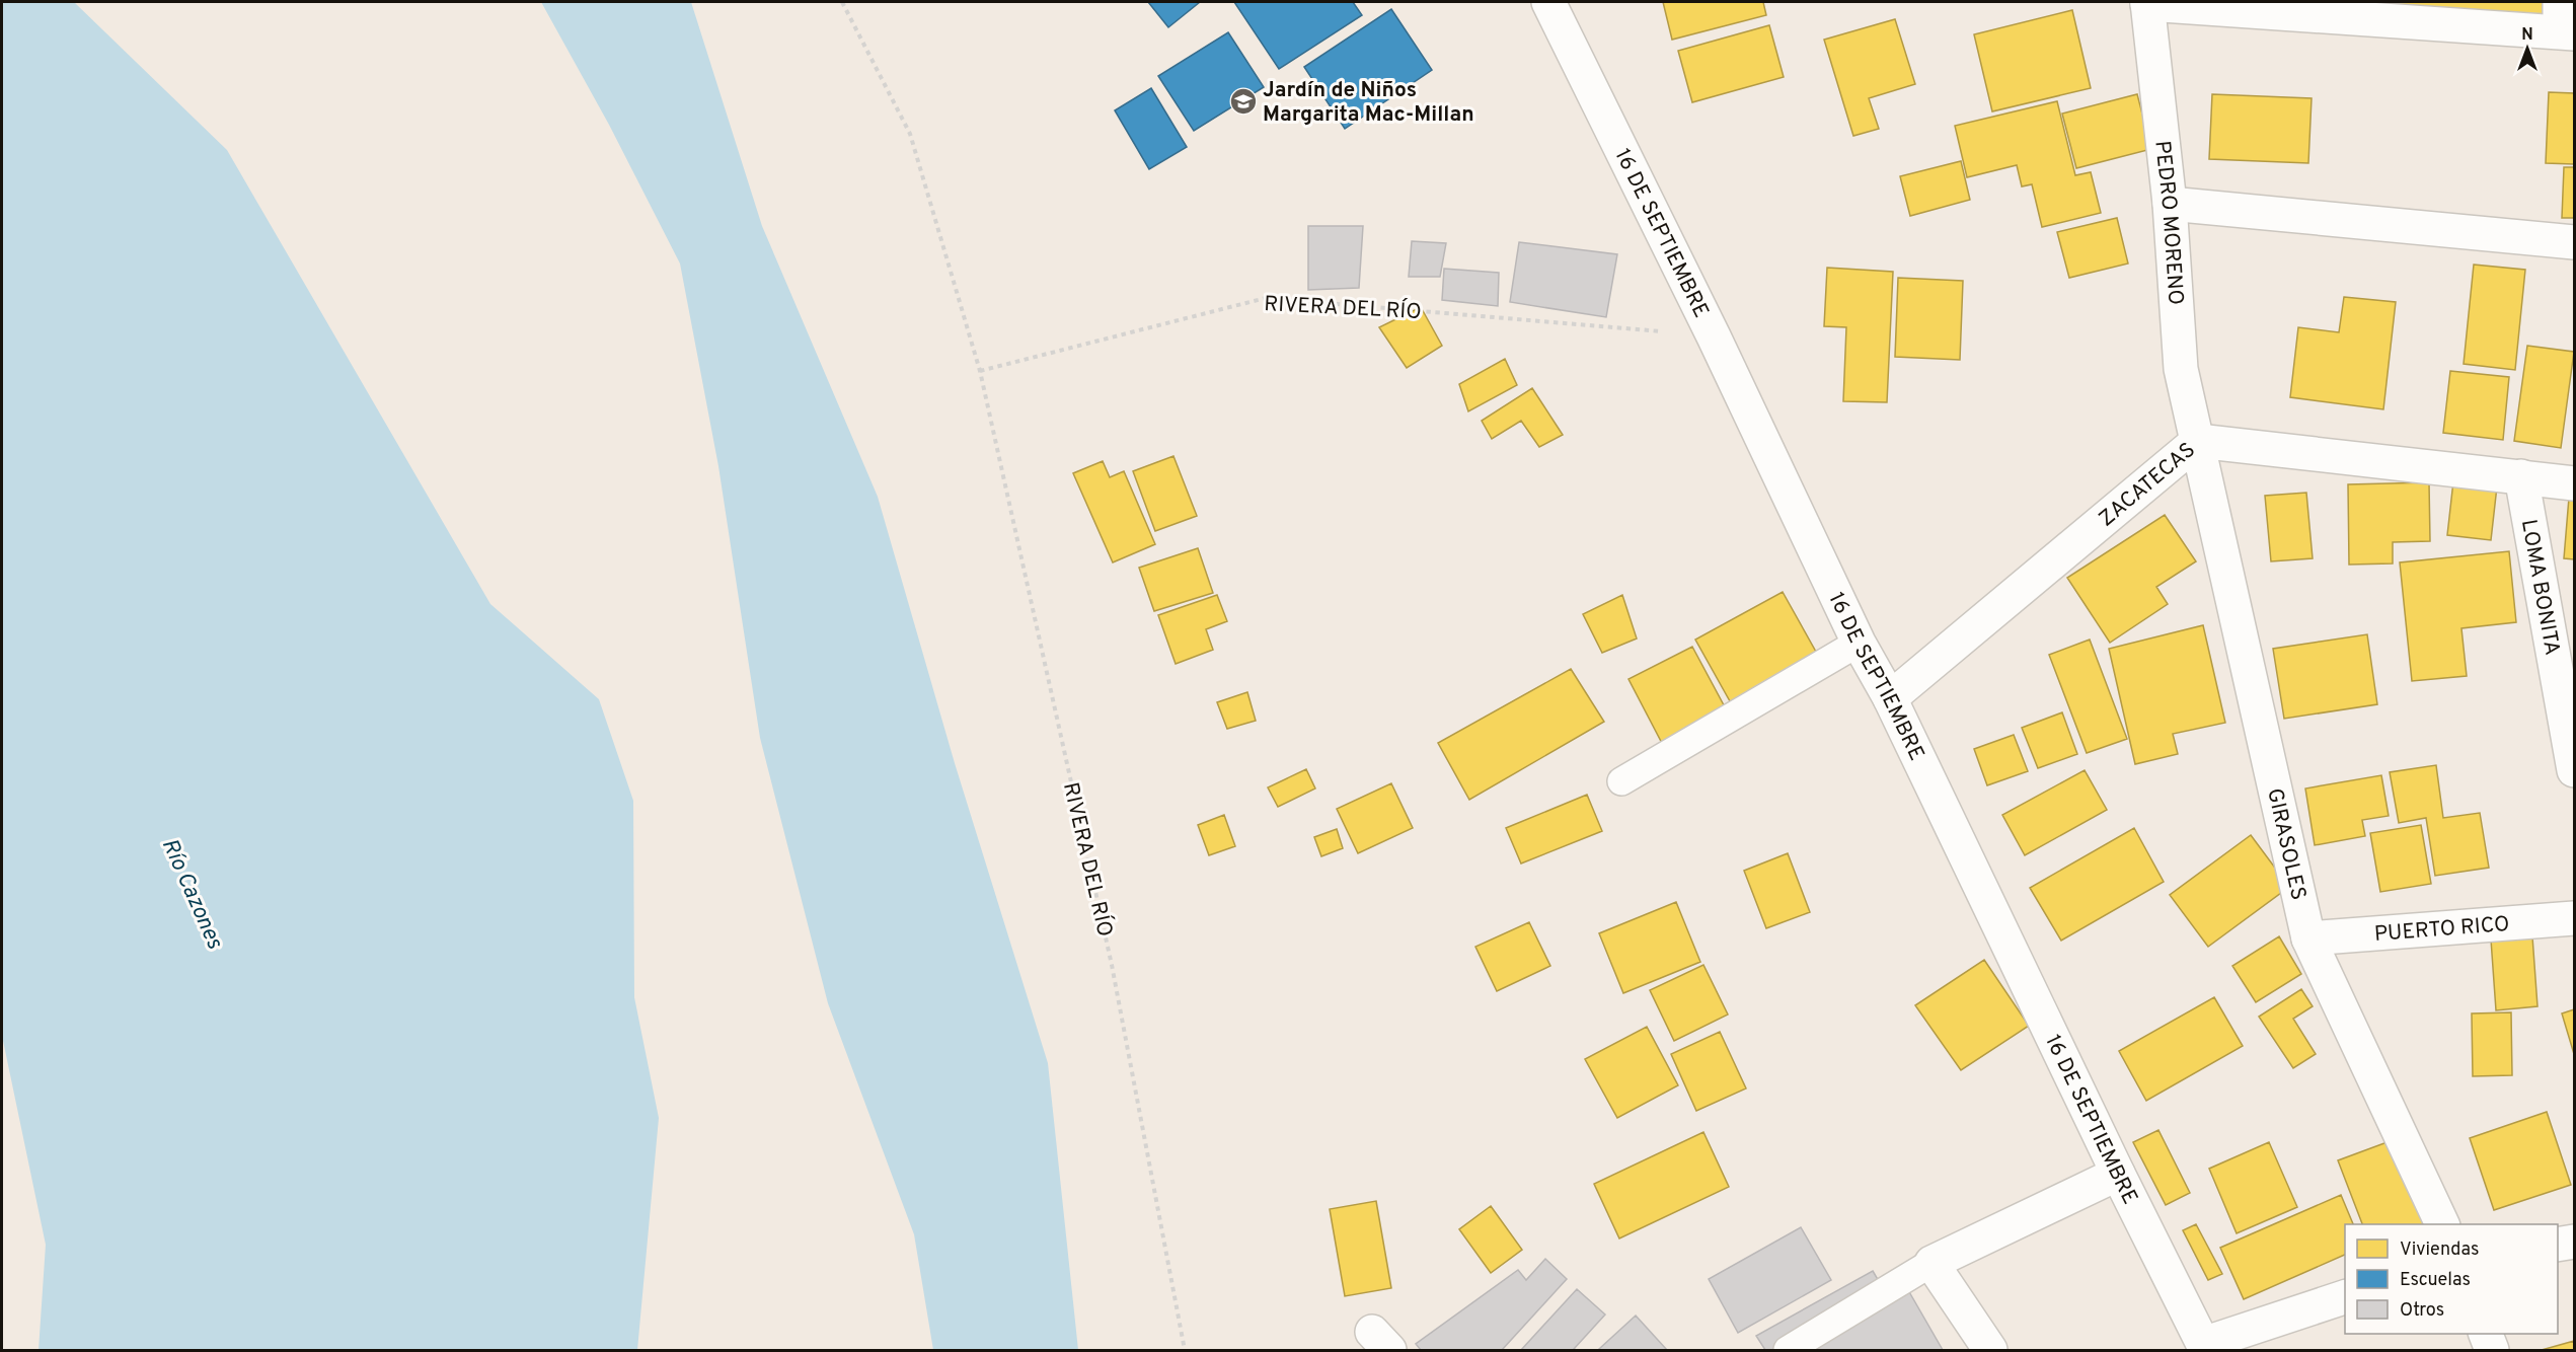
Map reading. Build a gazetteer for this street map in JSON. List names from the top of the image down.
{
  "streets": {
    "street": [
      "PEDRO MORENO",
      "16 DE SEPTIEMBRE",
      "ZACATECAS",
      "LOMA BONITA",
      "GIRASOLES",
      "PUERTO RICO"
    ],
    "path": ["RIVERA DEL RÍO"]
  },
  "crossings": [
    ["PEDRO MORENO", "ZACATECAS"],
    ["PEDRO MORENO", "GIRASOLES"],
    ["16 DE SEPTIEMBRE", "RIVERA DEL RÍO"],
    ["16 DE SEPTIEMBRE", "ZACATECAS"],
    ["ZACATECAS", "LOMA BONITA"],
    ["ZACATECAS", "GIRASOLES"],
    ["GIRASOLES", "PUERTO RICO"]
  ],
  "water": ["Río Cazones"],
  "places": {
    "school or university": ["Jardín de Niños Margarita Mac-Millan"]
  },
  "legend": ["Viviendas", "Escuelas", "Otros"],
  "north": "top"
}
